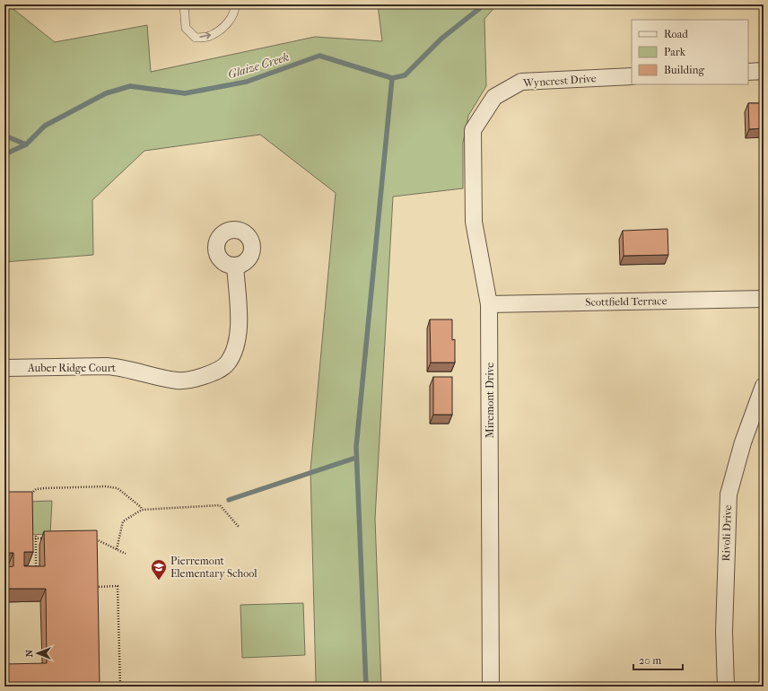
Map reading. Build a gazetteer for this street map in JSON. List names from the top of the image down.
{
  "streets": {
    "street": [
      "Wyncrest Drive",
      "Scottfield Terrace",
      "Auber Ridge Court",
      "Miremont Drive",
      "Rivoli Drive"
    ]
  },
  "crossings": [
    ["Wyncrest Drive", "Miremont Drive"],
    ["Scottfield Terrace", "Miremont Drive"]
  ],
  "water": ["Glaize Creek"],
  "places": {
    "school or university": ["Pierremont Elementary School"]
  },
  "legend": ["Road", "Park", "Building"],
  "scale_bar": "20 m",
  "north": "left"
}
